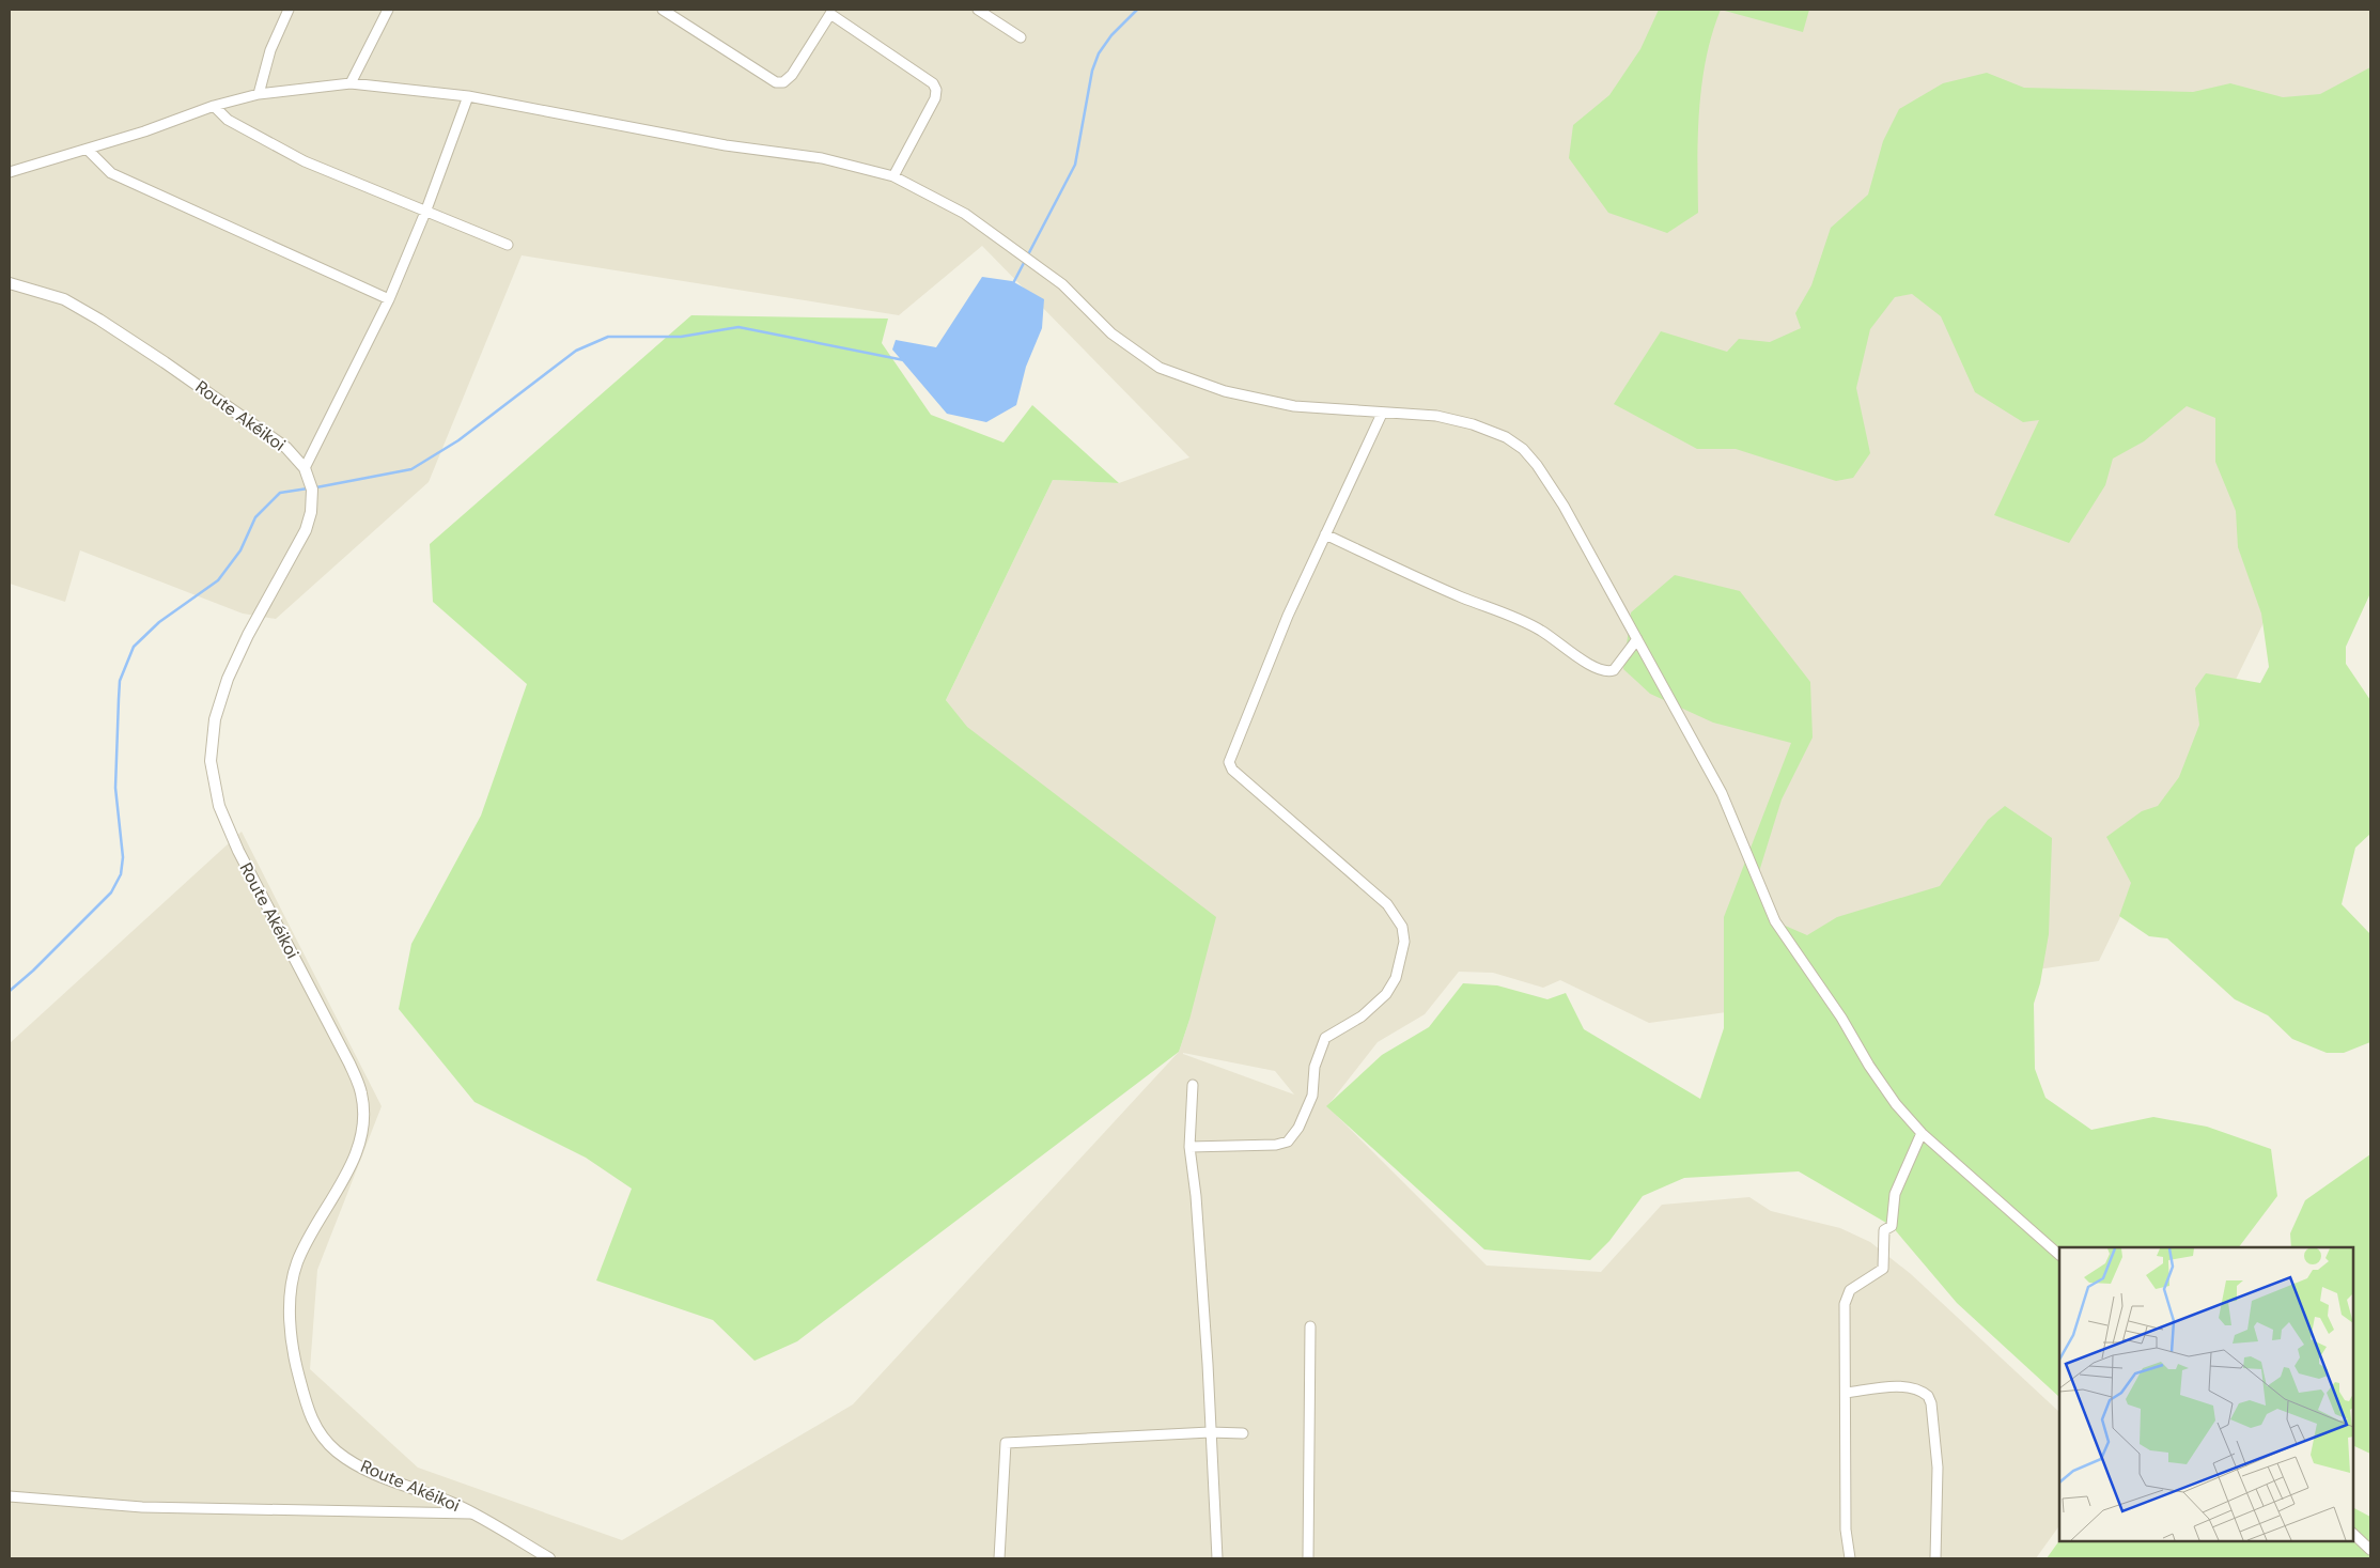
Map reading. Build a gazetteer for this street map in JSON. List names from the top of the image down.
{
  "streets": {
    "street": ["Route Akéikoi"]
  }
}
